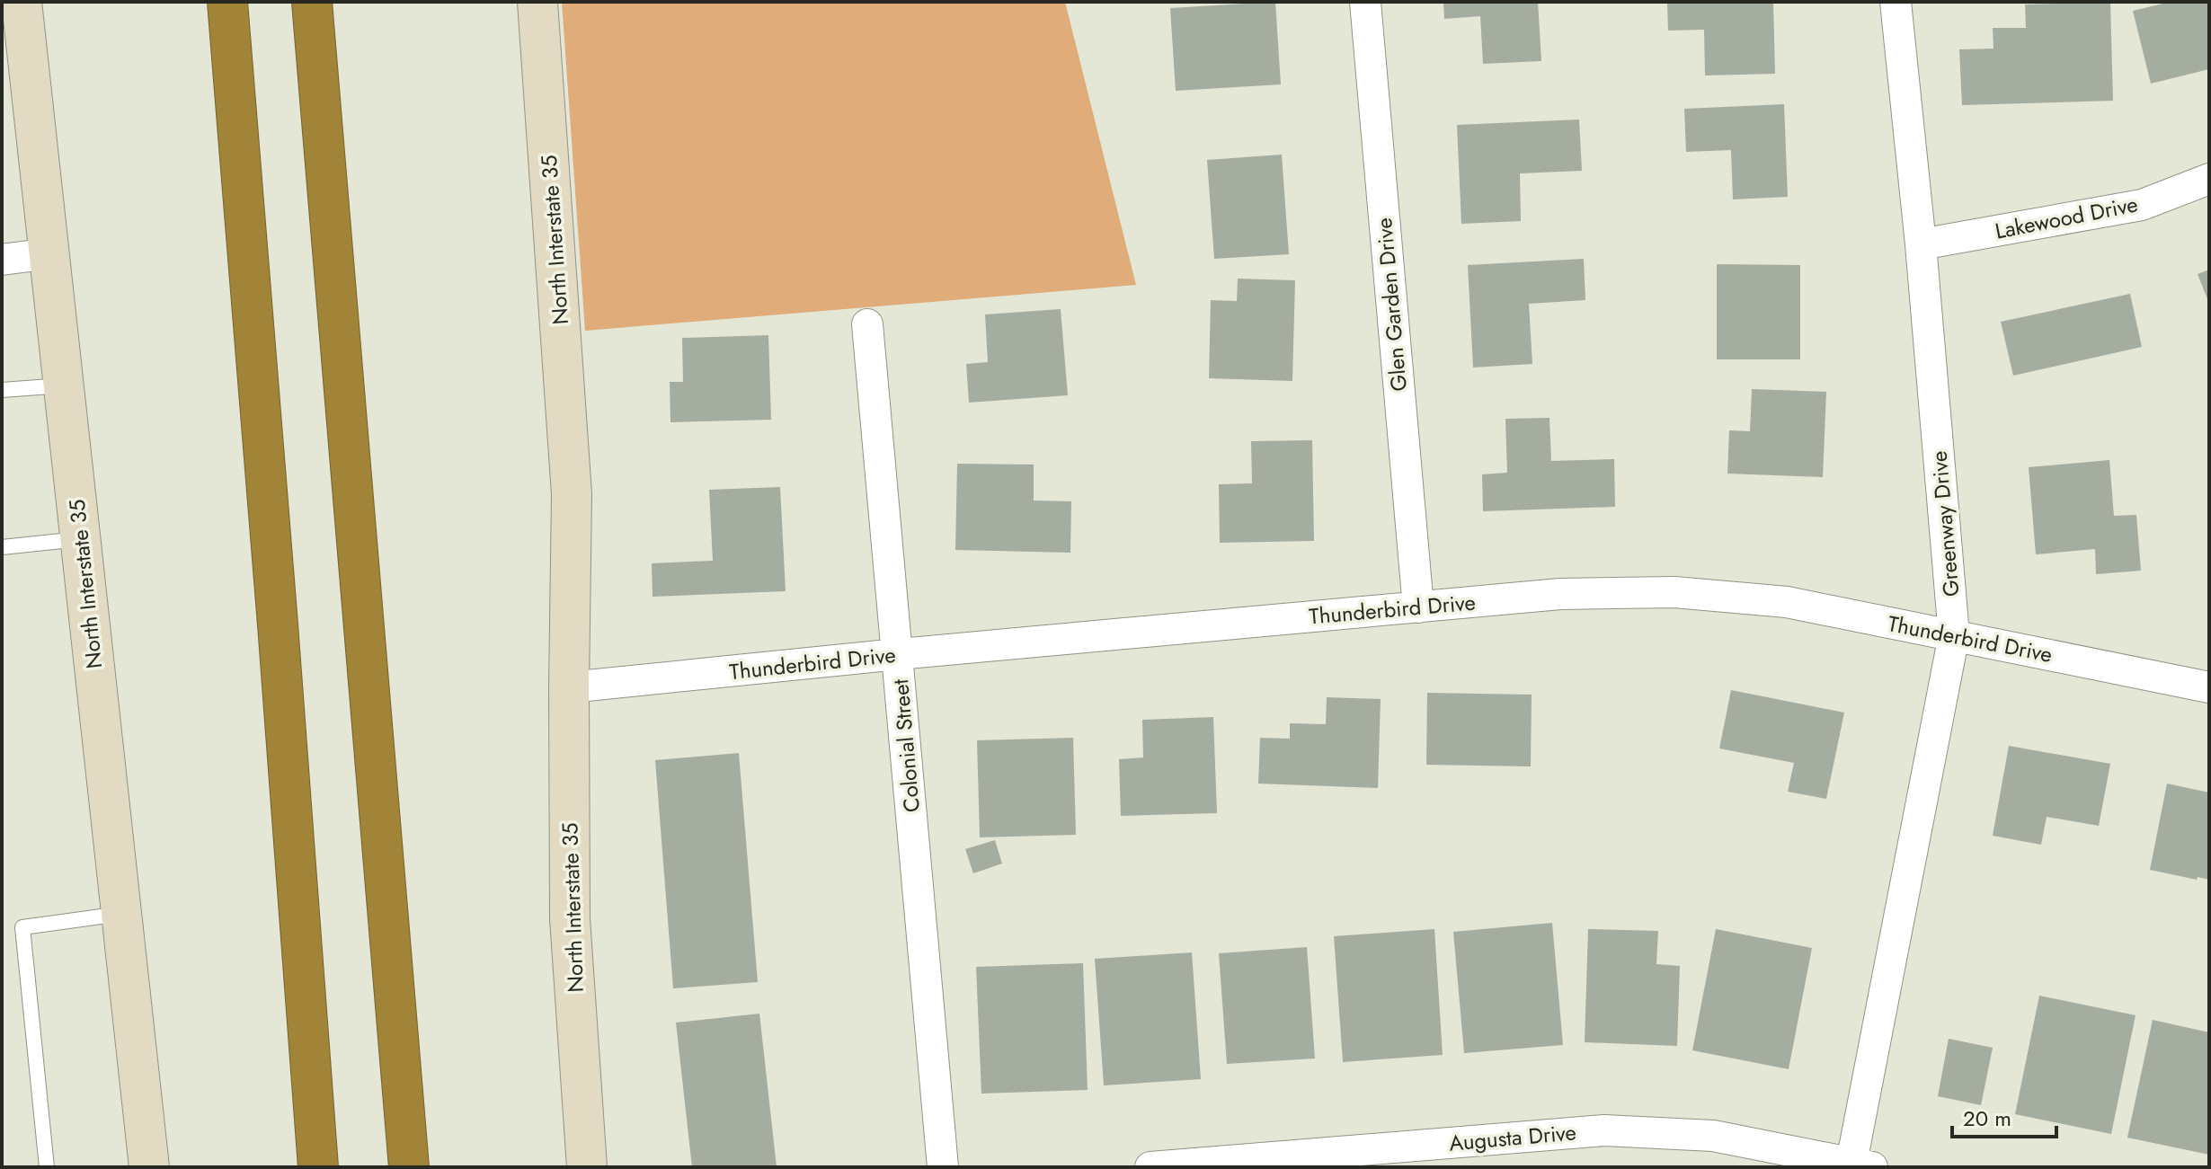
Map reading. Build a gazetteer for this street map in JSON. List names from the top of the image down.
{
  "streets": {
    "main road": ["North Interstate 35"],
    "street": [
      "Lakewood Drive",
      "Glen Garden Drive",
      "Greenway Drive",
      "Thunderbird Drive",
      "Colonial Street",
      "Augusta Drive"
    ]
  },
  "crossings": [
    ["Lakewood Drive", "Greenway Drive"],
    ["North Interstate 35", "Thunderbird Drive"],
    ["Glen Garden Drive", "Thunderbird Drive"],
    ["Greenway Drive", "Thunderbird Drive"],
    ["Greenway Drive", "Augusta Drive"],
    ["Thunderbird Drive", "Colonial Street"]
  ],
  "scale_bar": "20 m"
}
